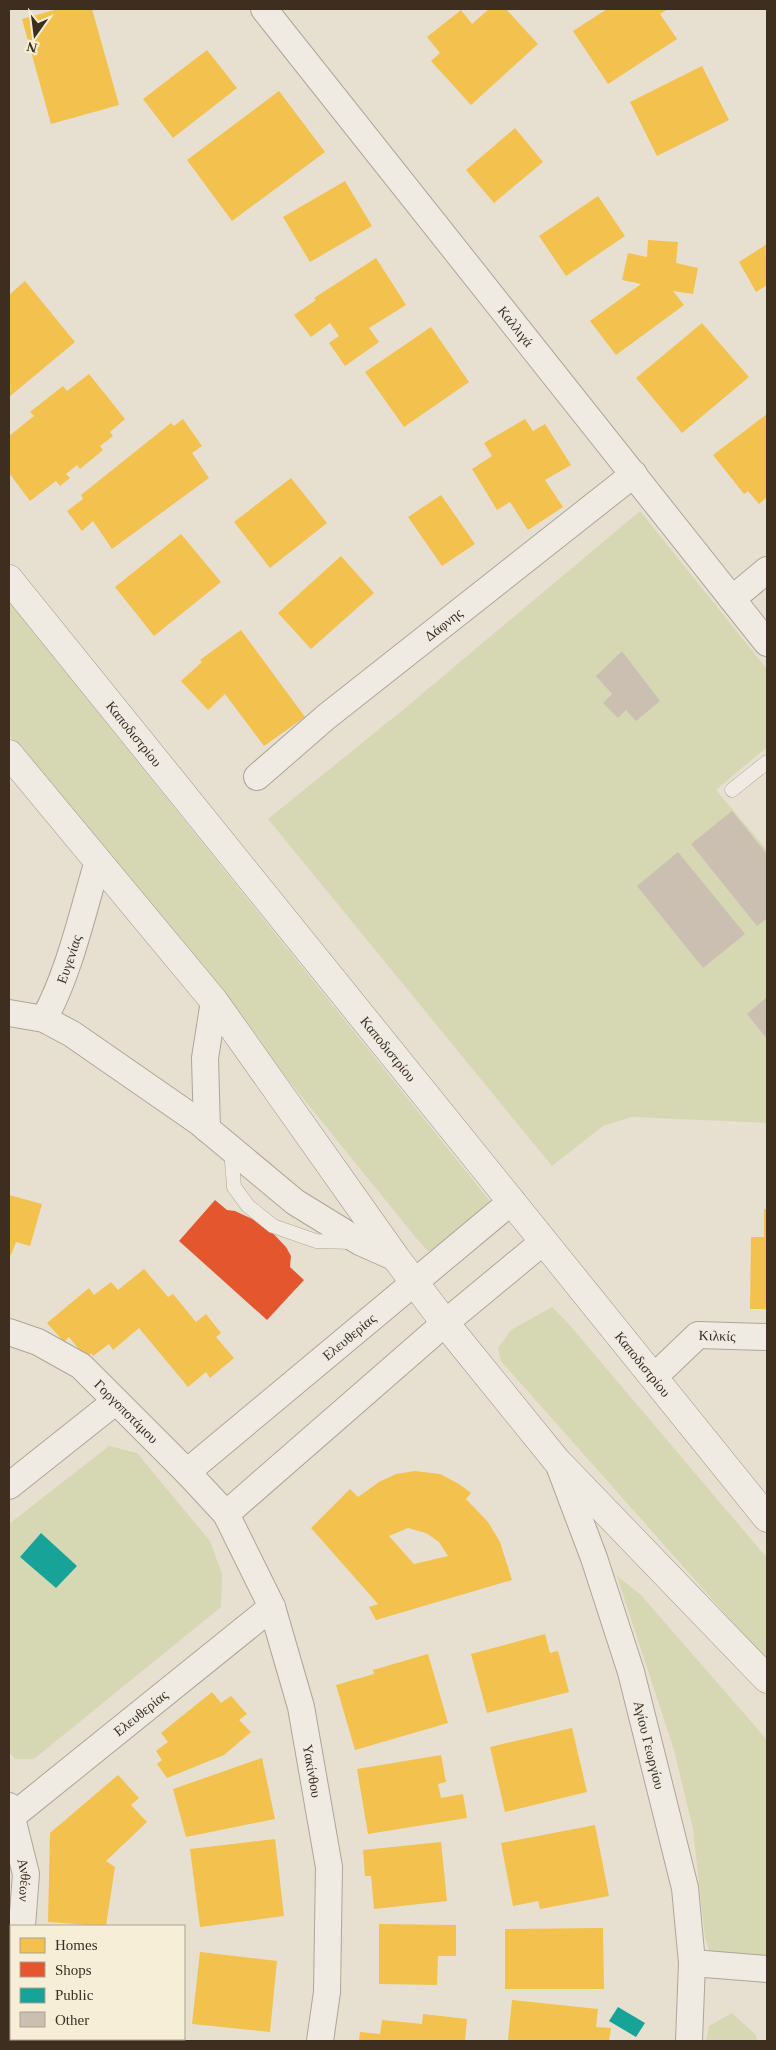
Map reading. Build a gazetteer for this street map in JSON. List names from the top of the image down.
{
  "streets": {
    "main road": ["Καποδιστρίου"],
    "street": [
      "Καλλιγά",
      "Δάφνης",
      "Ευγενίας",
      "Ελευθερίας",
      "Κιλκίς",
      "Γοργοποτάμου",
      "Αγίου Γεωργίου",
      "Υακίνθου",
      "Ανθέων"
    ]
  },
  "crossings": [
    ["Καλλιγά", "Δάφνης"],
    ["Καποδιστρίου", "Ελευθερίας"],
    ["Καποδιστρίου", "Κιλκίς"],
    ["Ελευθερίας", "Γοργοποτάμου"],
    ["Ελευθερίας", "Υακίνθου"],
    ["Ελευθερίας", "Ανθέων"],
    ["Γοργοποτάμου", "Υακίνθου"]
  ],
  "legend": [
    "Homes",
    "Shops",
    "Public",
    "Other"
  ],
  "north": "bottom"
}
